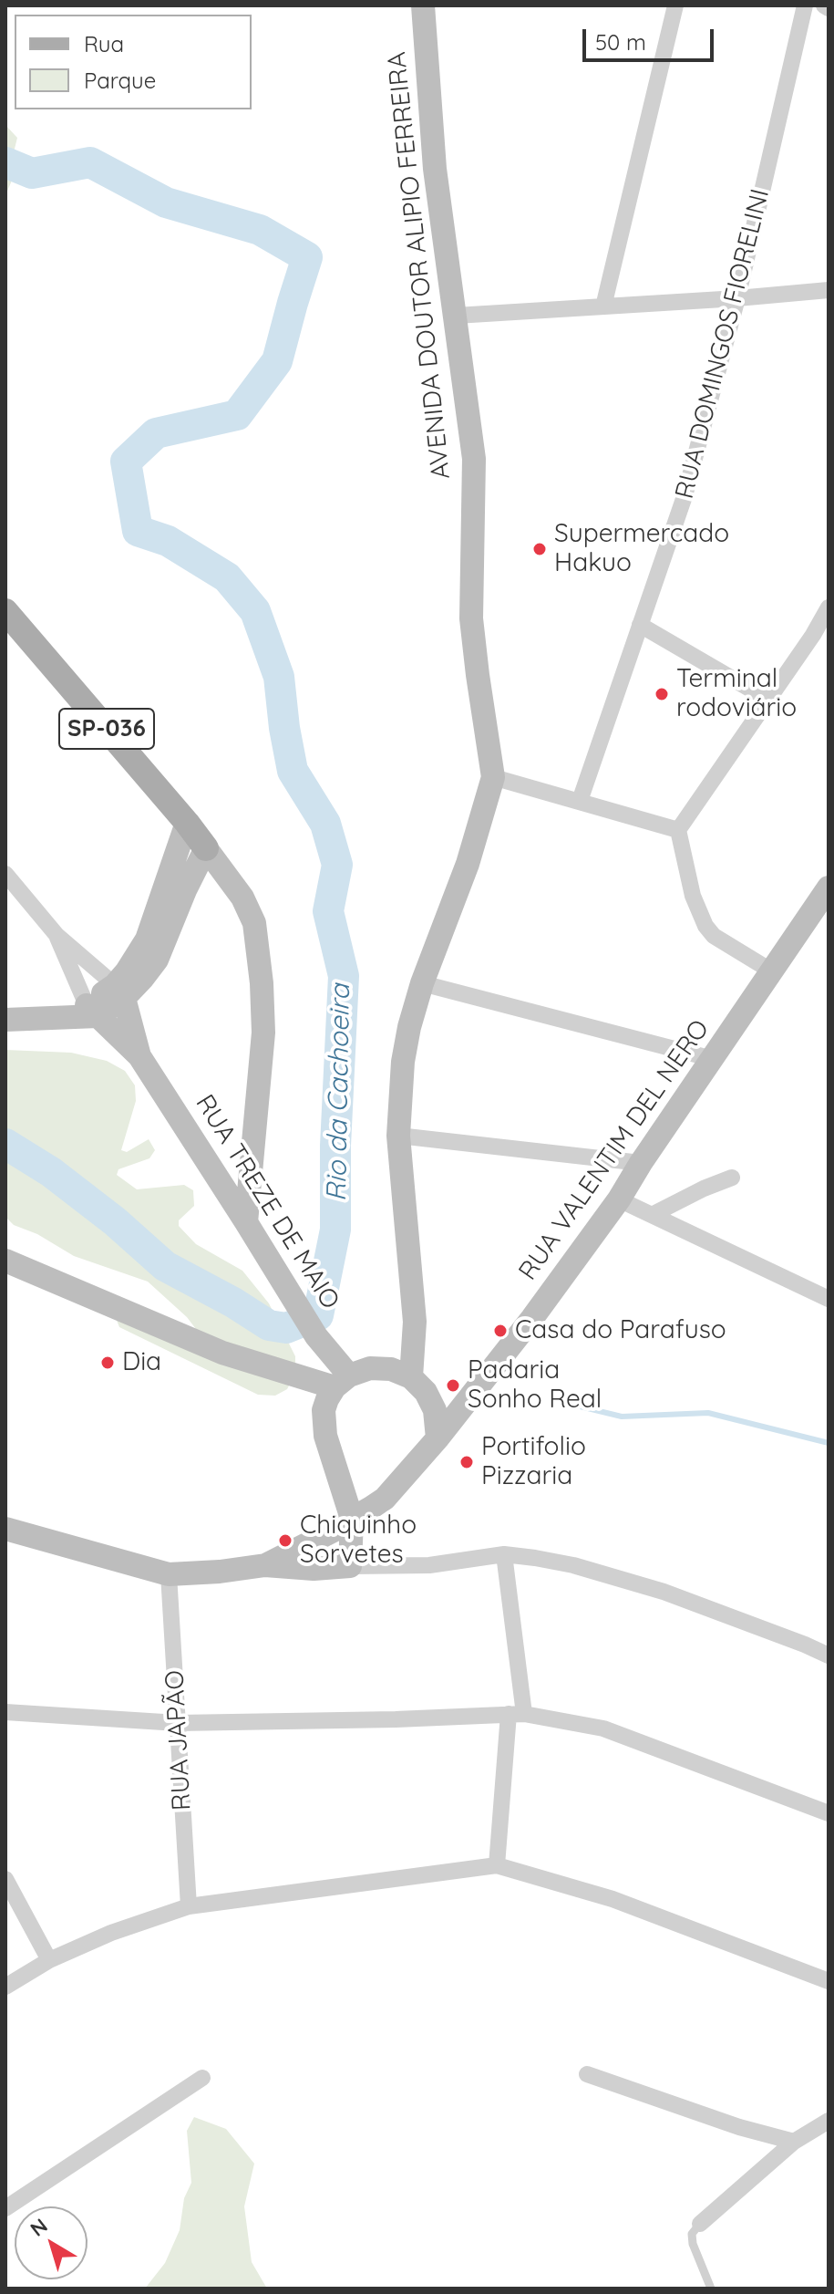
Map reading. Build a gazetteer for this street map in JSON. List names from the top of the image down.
{
  "streets": {
    "main road": [
      "AVENIDA DOUTOR ALIPIO FERREIRA",
      "SP-036",
      "RUA VALENTIM DEL NERO",
      "RUA TREZE DE MAIO"
    ],
    "street": ["RUA DOMINGOS FIORELINI", "RUA JAPÃO"]
  },
  "water": ["Rio da Cachoeira"],
  "places": [
    "Supermercado Hakuo",
    "Terminal rodoviário",
    "Casa do Parafuso",
    "Dia",
    "Padaria Sonho Real",
    "Portifolio Pizzaria",
    "Chiquinho Sorvetes"
  ],
  "legend": ["Rua", "Parque"],
  "scale_bar": "50 m",
  "north": "top left"
}
